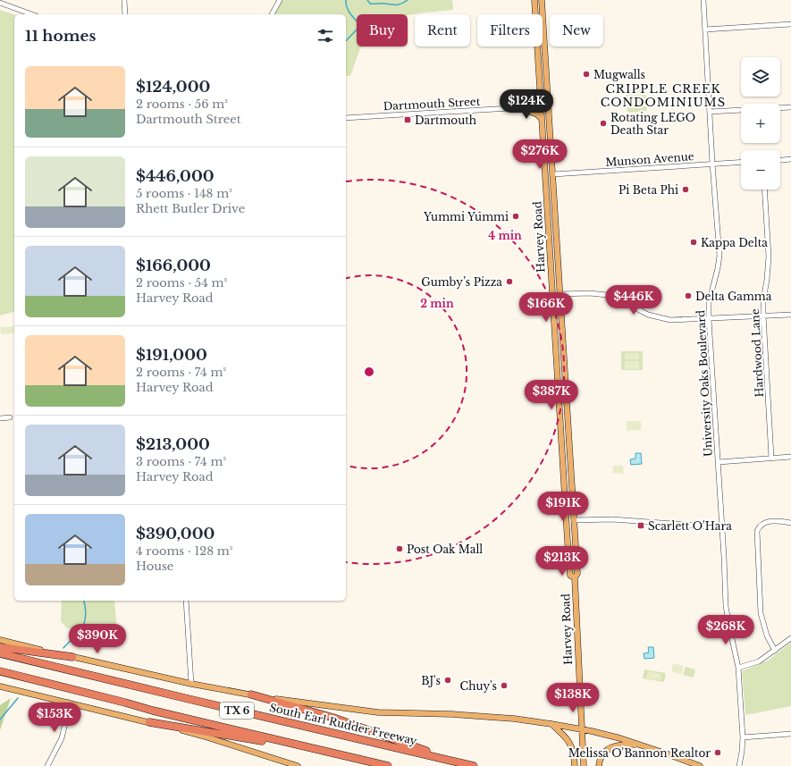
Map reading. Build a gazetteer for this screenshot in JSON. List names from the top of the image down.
{
  "streets": {
    "highway": ["TX 6", "South Earl Rudder Freeway"],
    "main road": ["Harvey Road"],
    "street": [
      "Dartmouth Street",
      "Munson Avenue",
      "Hardwood Lane",
      "University Oaks Boulevard"
    ]
  },
  "crossings": [
    ["Dartmouth Street", "Harvey Road"],
    ["Munson Avenue", "Harvey Road"],
    ["Munson Avenue", "University Oaks Boulevard"]
  ],
  "districts": ["CRIPPLE CREEK CONDOMINIUMS"],
  "places": {
    "other": [
      "Mugwalls",
      "Rotating LEGO Death Star",
      "Pi Beta Phi",
      "Yummi Yummi",
      "Kappa Delta",
      "Gumby’s Pizza",
      "Delta Gamma",
      "Post Oak Mall",
      "BJ's",
      "Chuy's",
      "Melissa O'Bannon Realtor"
    ],
    "transit": ["Dartmouth", "Scarlett O'Hara"]
  },
  "page": {
    "chip": [
      "Buy",
      "Rent",
      "Filters",
      "New"
    ],
    "heading": "11 homes",
    "map_buttons": ["+", "−"],
    "list": [
      {
        "name": "$124,000",
        "note": "2 rooms · 56 m² · Dartmouth Street"
      },
      {
        "name": "$446,000",
        "note": "5 rooms · 148 m² · Rhett Butler Drive"
      },
      {
        "name": "$166,000",
        "note": "2 rooms · 54 m² · Harvey Road"
      },
      {
        "name": "$191,000",
        "note": "2 rooms · 74 m² · Harvey Road"
      },
      {
        "name": "$213,000",
        "note": "3 rooms · 74 m² · Harvey Road"
      },
      {
        "name": "$390,000",
        "note": "4 rooms · 128 m² · House"
      }
    ],
    "price": [
      "$124K",
      "$276K",
      "$446K",
      "$166K",
      "$387K",
      "$191K",
      "$213K",
      "$268K",
      "$390K",
      "$138K",
      "$153K"
    ]
  },
  "rings": ["4 min", "2 min"]
}
